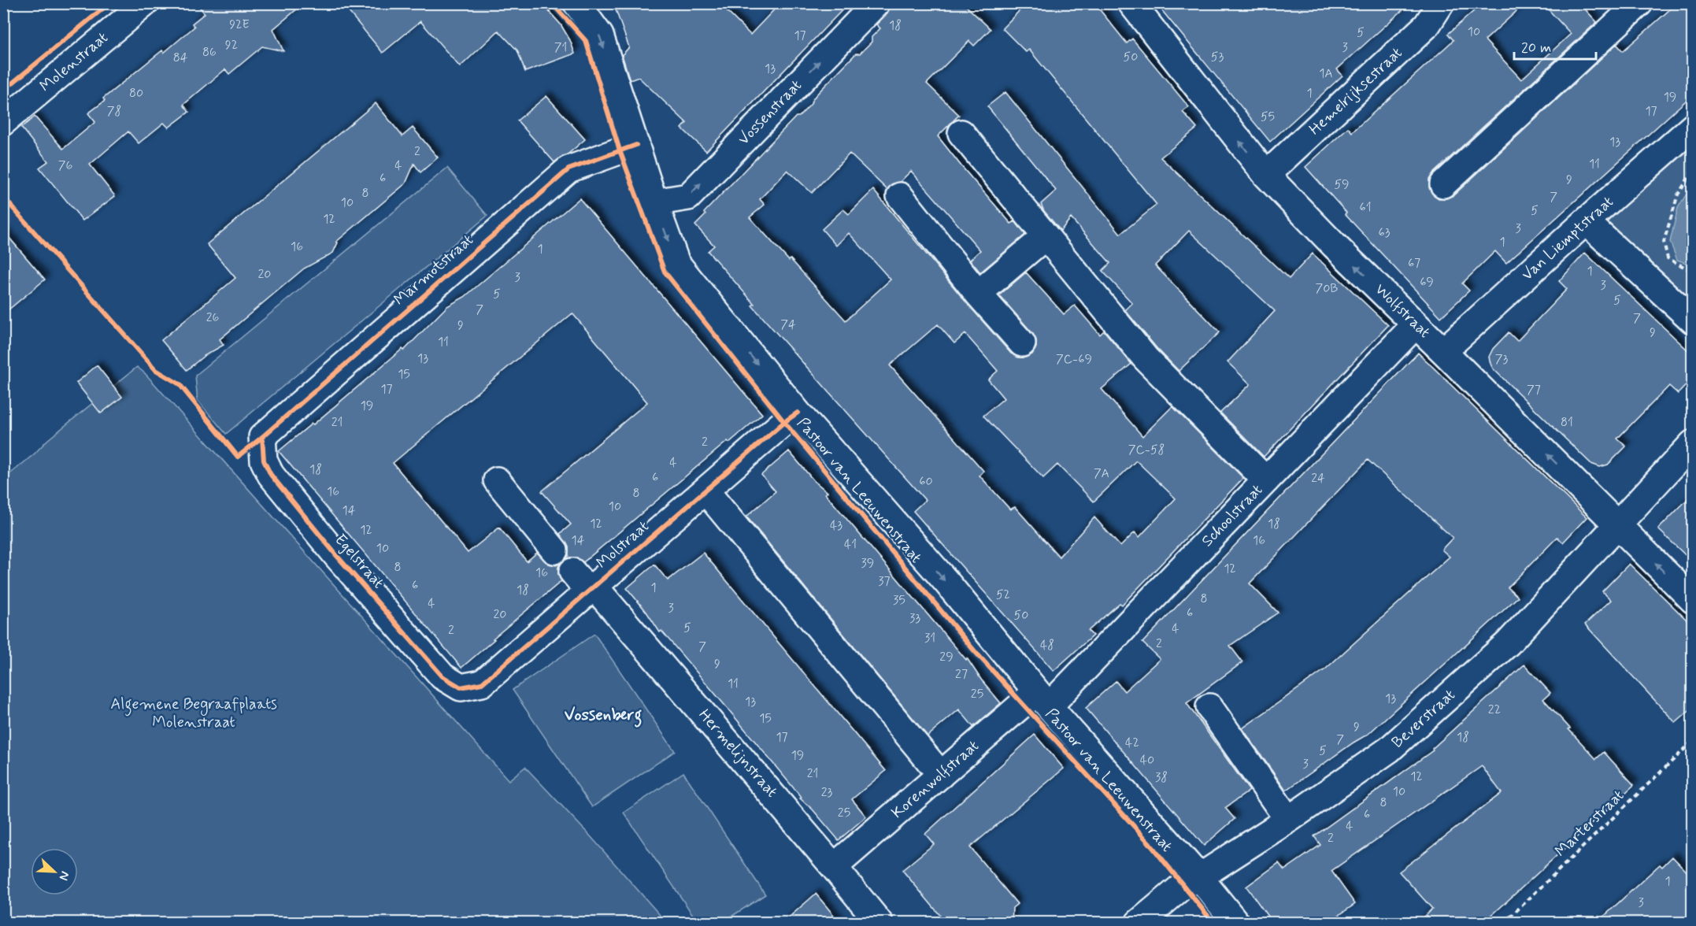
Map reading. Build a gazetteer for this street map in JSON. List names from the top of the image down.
{
  "streets": {
    "street": [
      "Molenstraat",
      "Hemelrijksestraat",
      "Vossenstraat",
      "Van Liemptstraat",
      "Marmotstraat",
      "Wolfstraat",
      "Pastoor van Leeuwenstraat",
      "Schoolstraat",
      "Molstraat",
      "Egelstraat",
      "Beverstraat",
      "Hermelijnstraat",
      "Korenwolfstraat"
    ],
    "path": ["Marterstraat"]
  },
  "crossings": [
    ["Hemelrijksestraat", "Wolfstraat"],
    ["Vossenstraat", "Pastoor van Leeuwenstraat"],
    ["Van Liemptstraat", "Wolfstraat"],
    ["Marmotstraat", "Pastoor van Leeuwenstraat"],
    ["Marmotstraat", "Egelstraat"],
    ["Wolfstraat", "Schoolstraat"],
    ["Wolfstraat", "Beverstraat"],
    ["Pastoor van Leeuwenstraat", "Schoolstraat"],
    ["Pastoor van Leeuwenstraat", "Molstraat"],
    ["Pastoor van Leeuwenstraat", "Beverstraat"],
    ["Pastoor van Leeuwenstraat", "Korenwolfstraat"],
    ["Schoolstraat", "Korenwolfstraat"],
    ["Molstraat", "Egelstraat"],
    ["Molstraat", "Hermelijnstraat"],
    ["Hermelijnstraat", "Korenwolfstraat"]
  ],
  "one_way": ["Vossenstraat"],
  "districts": ["Vossenberg"],
  "parks": ["Algemene Begraafplaats Molenstraat"],
  "house_numbers": [
    "92E",
    "18",
    "10",
    "5",
    "17",
    "92",
    "71",
    "3",
    "86",
    "50",
    "53",
    "84",
    "13",
    "1A",
    "80",
    "1",
    "19",
    "78",
    "17",
    "55",
    "13",
    "2",
    "11",
    "76",
    "4",
    "6",
    "9",
    "59",
    "8",
    "7",
    "10",
    "61",
    "5",
    "12",
    "3",
    "63",
    "1",
    "16",
    "1",
    "67",
    "1",
    "20",
    "3",
    "69",
    "3",
    "70B",
    "5",
    "5",
    "7",
    "26",
    "7",
    "74",
    "9",
    "9",
    "11",
    "13",
    "7C-69",
    "73",
    "15",
    "17",
    "77",
    "19",
    "21",
    "81",
    "2",
    "7C-58",
    "4",
    "18",
    "7A",
    "6",
    "24",
    "60",
    "16",
    "8",
    "10",
    "14",
    "12",
    "18",
    "43",
    "12",
    "14",
    "16",
    "41",
    "10",
    "39",
    "8",
    "12",
    "16",
    "37",
    "6",
    "1",
    "18",
    "52",
    "8",
    "35",
    "4",
    "3",
    "6",
    "20",
    "50",
    "33",
    "5",
    "4",
    "2",
    "31",
    "2",
    "48",
    "7",
    "29",
    "9",
    "27",
    "11",
    "25",
    "13",
    "13",
    "22",
    "15",
    "9",
    "17",
    "18",
    "7",
    "42",
    "5",
    "19",
    "40",
    "3",
    "21",
    "12",
    "38",
    "10",
    "23",
    "8",
    "25",
    "6",
    "4",
    "2",
    "1",
    "3"
  ],
  "scale_bar": "20 m",
  "north": "bottom right"
}
